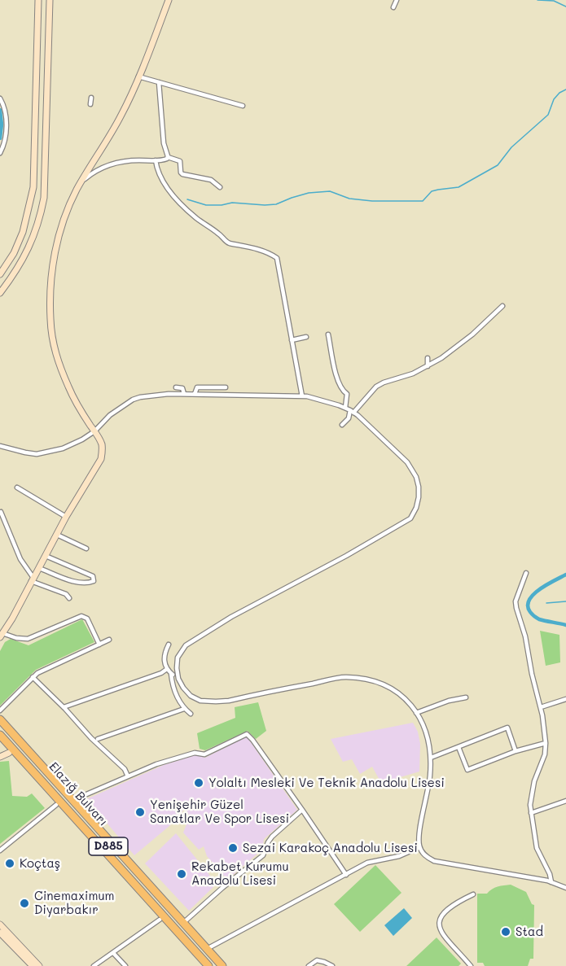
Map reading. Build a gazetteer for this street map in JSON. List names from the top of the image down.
{
  "streets": {
    "highway": ["Elazığ Bulvarı", "D885"]
  },
  "places": [
    "Yolaltı Mesleki Ve Teknik Anadolu Lisesi",
    "Yenişehir Güzel Sanatlar Ve Spor Lisesi",
    "Sezai Karakoç Anadolu Lisesi",
    "Koçtaş",
    "Rekabet Kurumu Anadolu Lisesi",
    "Cinemaximum Diyarbakır",
    "Stad"
  ]
}
